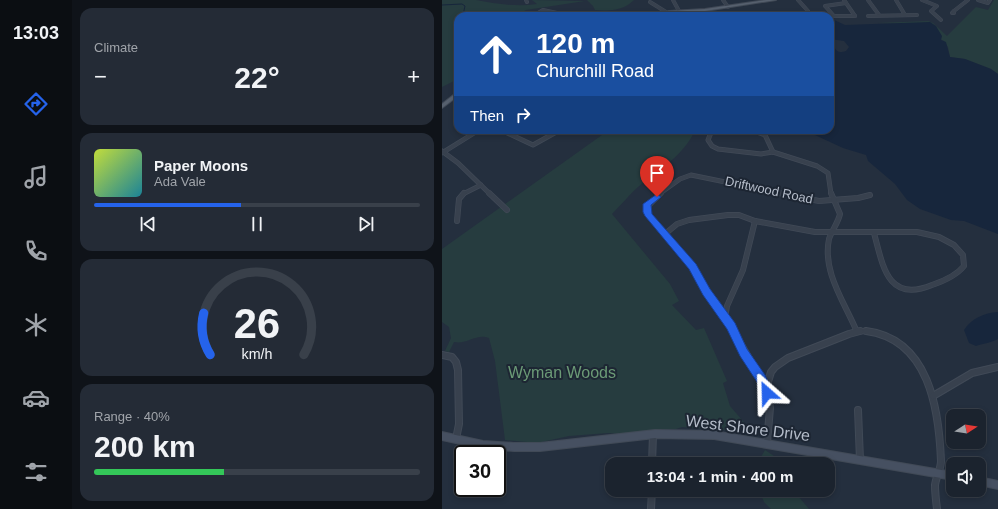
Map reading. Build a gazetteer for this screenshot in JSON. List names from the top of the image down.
{
  "streets": {
    "main road": ["West Shore Drive"],
    "street": ["Driftwood Road"]
  },
  "parks": ["Wyman Woods"],
  "north": "right",
  "page": {
    "tabs": "13:03",
    "tile": [
      "Climate",
      ["Range · 40%", "200 km"]
    ],
    "turn": ["120 m", "Churchill Road"],
    "heat": ["−", "22°", "+"],
    "then": "Then",
    "song": ["Paper Moons", "Ada Vale"],
    "limit": "30",
    "trip": "13:04 · 1 min · 400 m",
    "gauge": ["26", "km/h"]
  }
}
